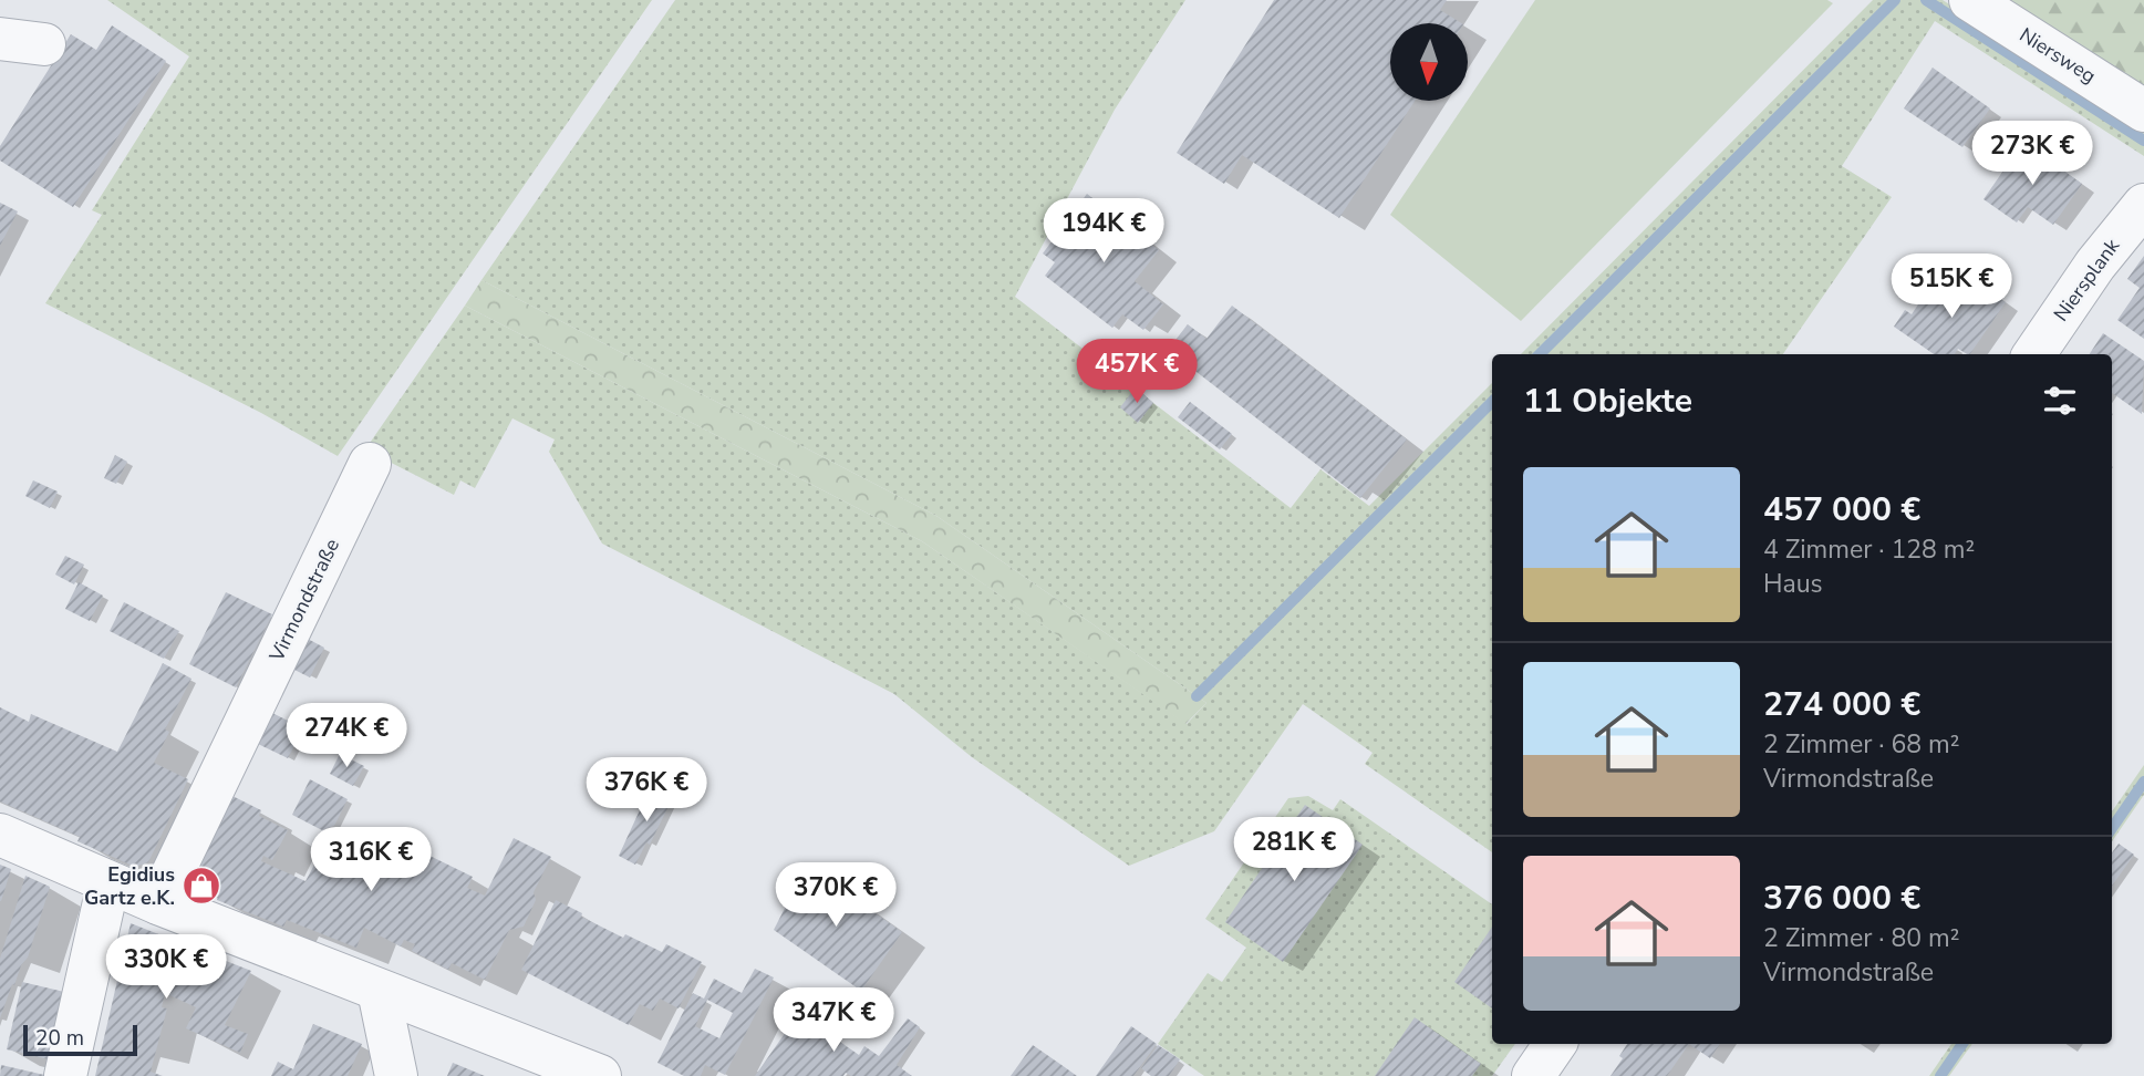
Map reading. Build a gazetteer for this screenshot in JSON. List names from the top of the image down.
{
  "streets": {
    "street": ["Niersweg", "Niersplank", "Virmondstraße"]
  },
  "places": {
    "shop": ["Egidius Gartz e.K."]
  },
  "scale_bar": "20 m",
  "north": "bottom",
  "page": {
    "price": [
      "273K €",
      "194K €",
      "515K €",
      "457K €",
      "274K €",
      "376K €",
      "281K €",
      "316K €",
      "370K €",
      "330K €",
      "347K €"
    ],
    "heading": "11 Objekte",
    "list": [
      {
        "name": "457 000 €",
        "note": "4 Zimmer · 128 m² · Haus"
      },
      {
        "name": "274 000 €",
        "note": "2 Zimmer · 68 m² · Virmondstraße"
      },
      {
        "name": "376 000 €",
        "note": "2 Zimmer · 80 m² · Virmondstraße"
      }
    ],
    "scale": "20 m"
  }
}
